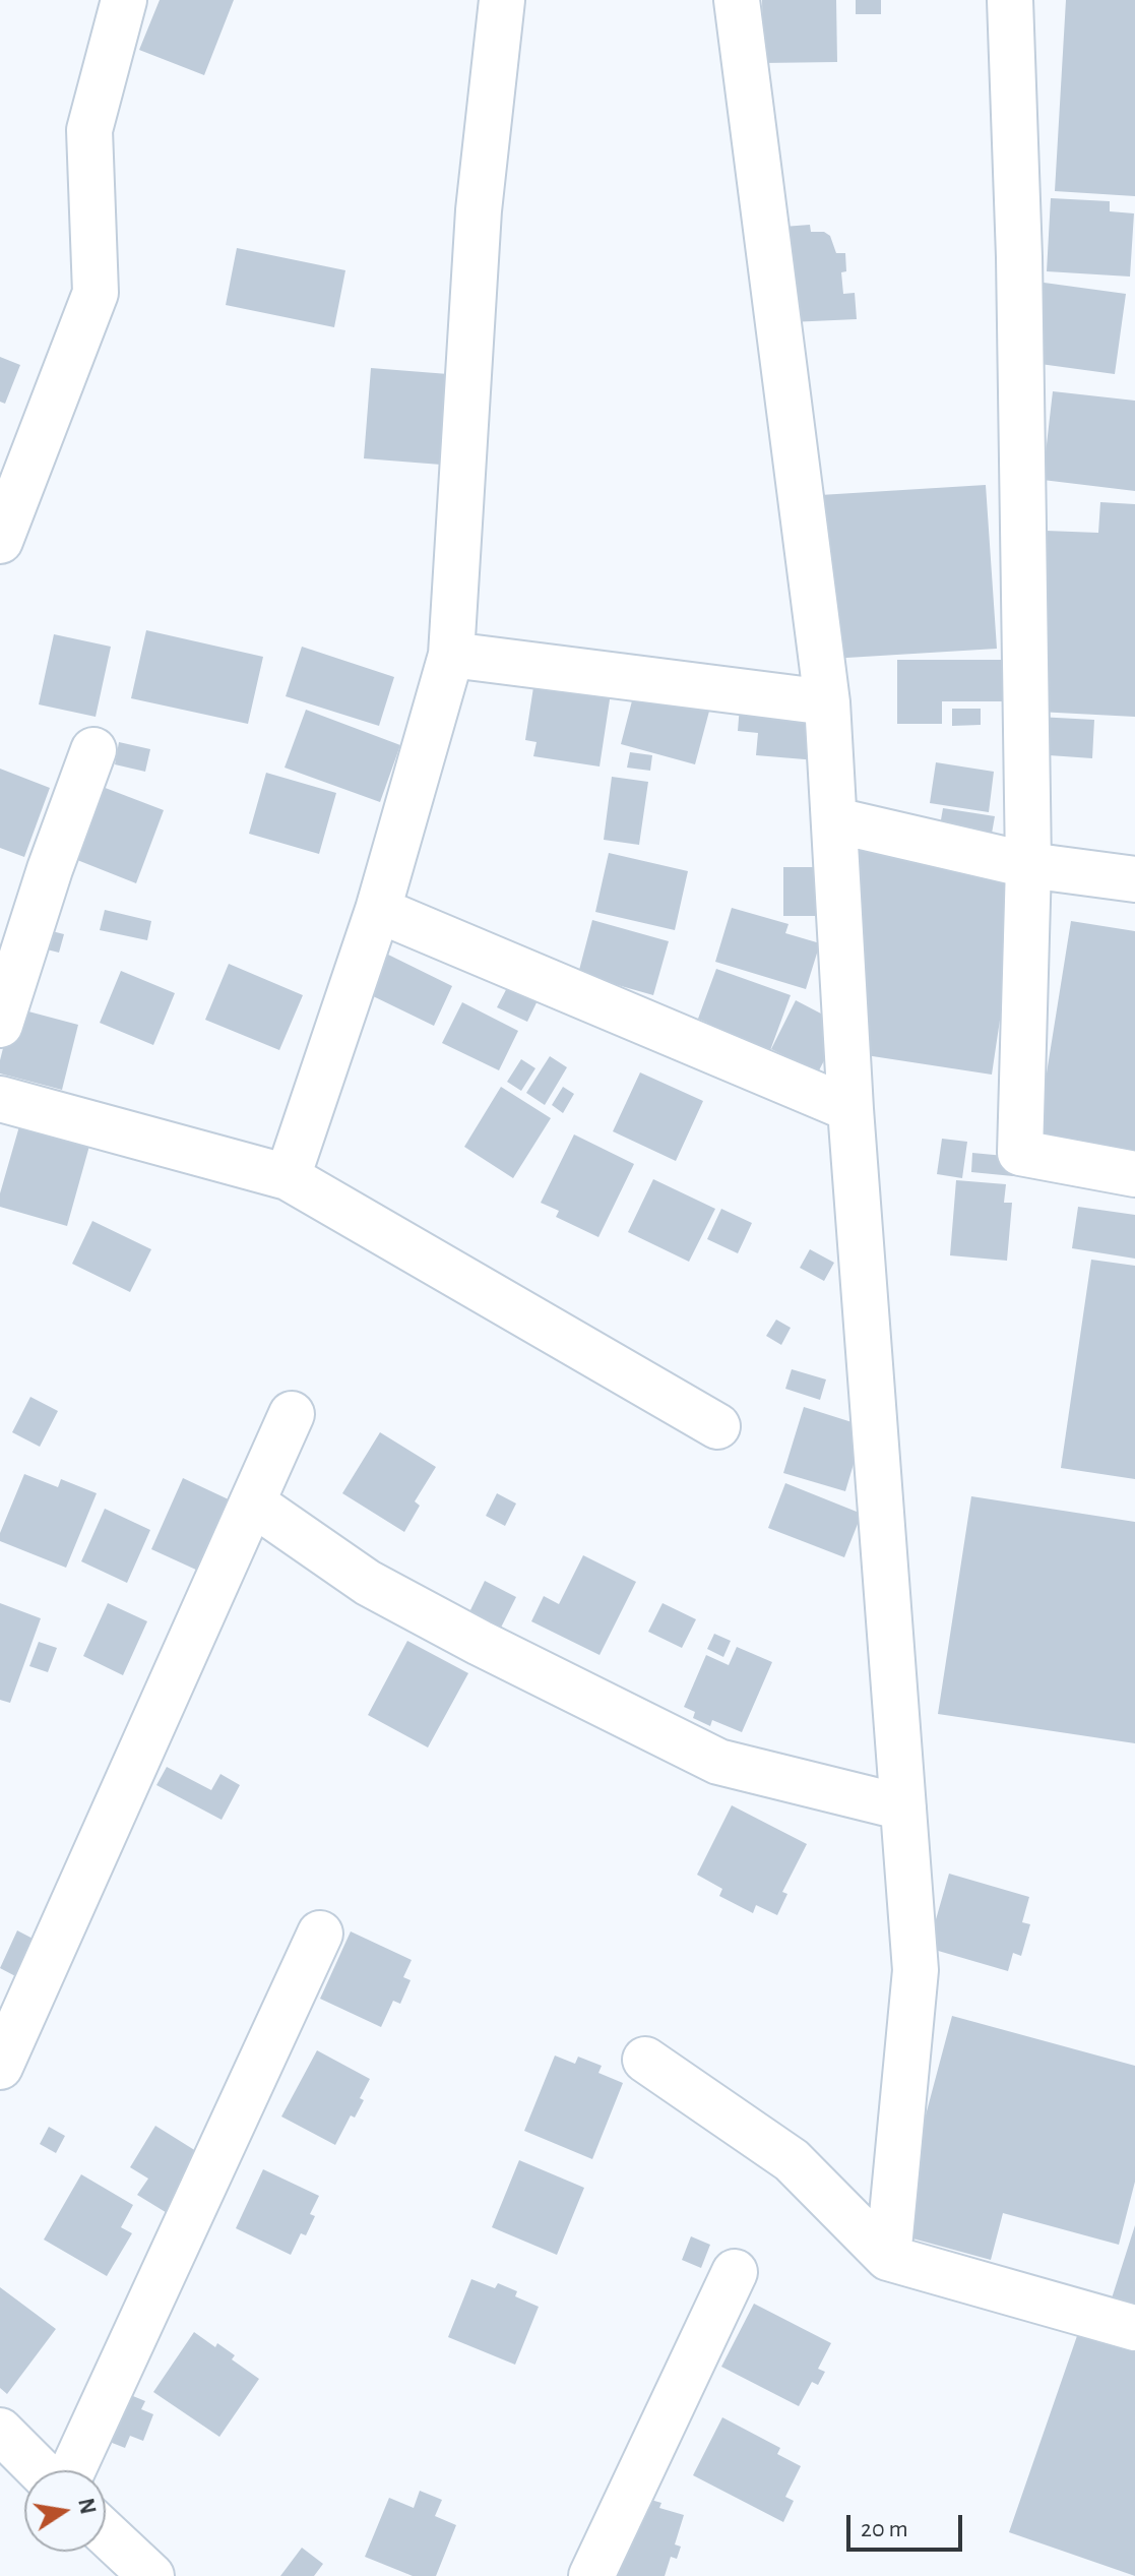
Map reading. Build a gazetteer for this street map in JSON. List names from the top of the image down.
{
  "scale_bar": "20 m",
  "north": "right"
}
